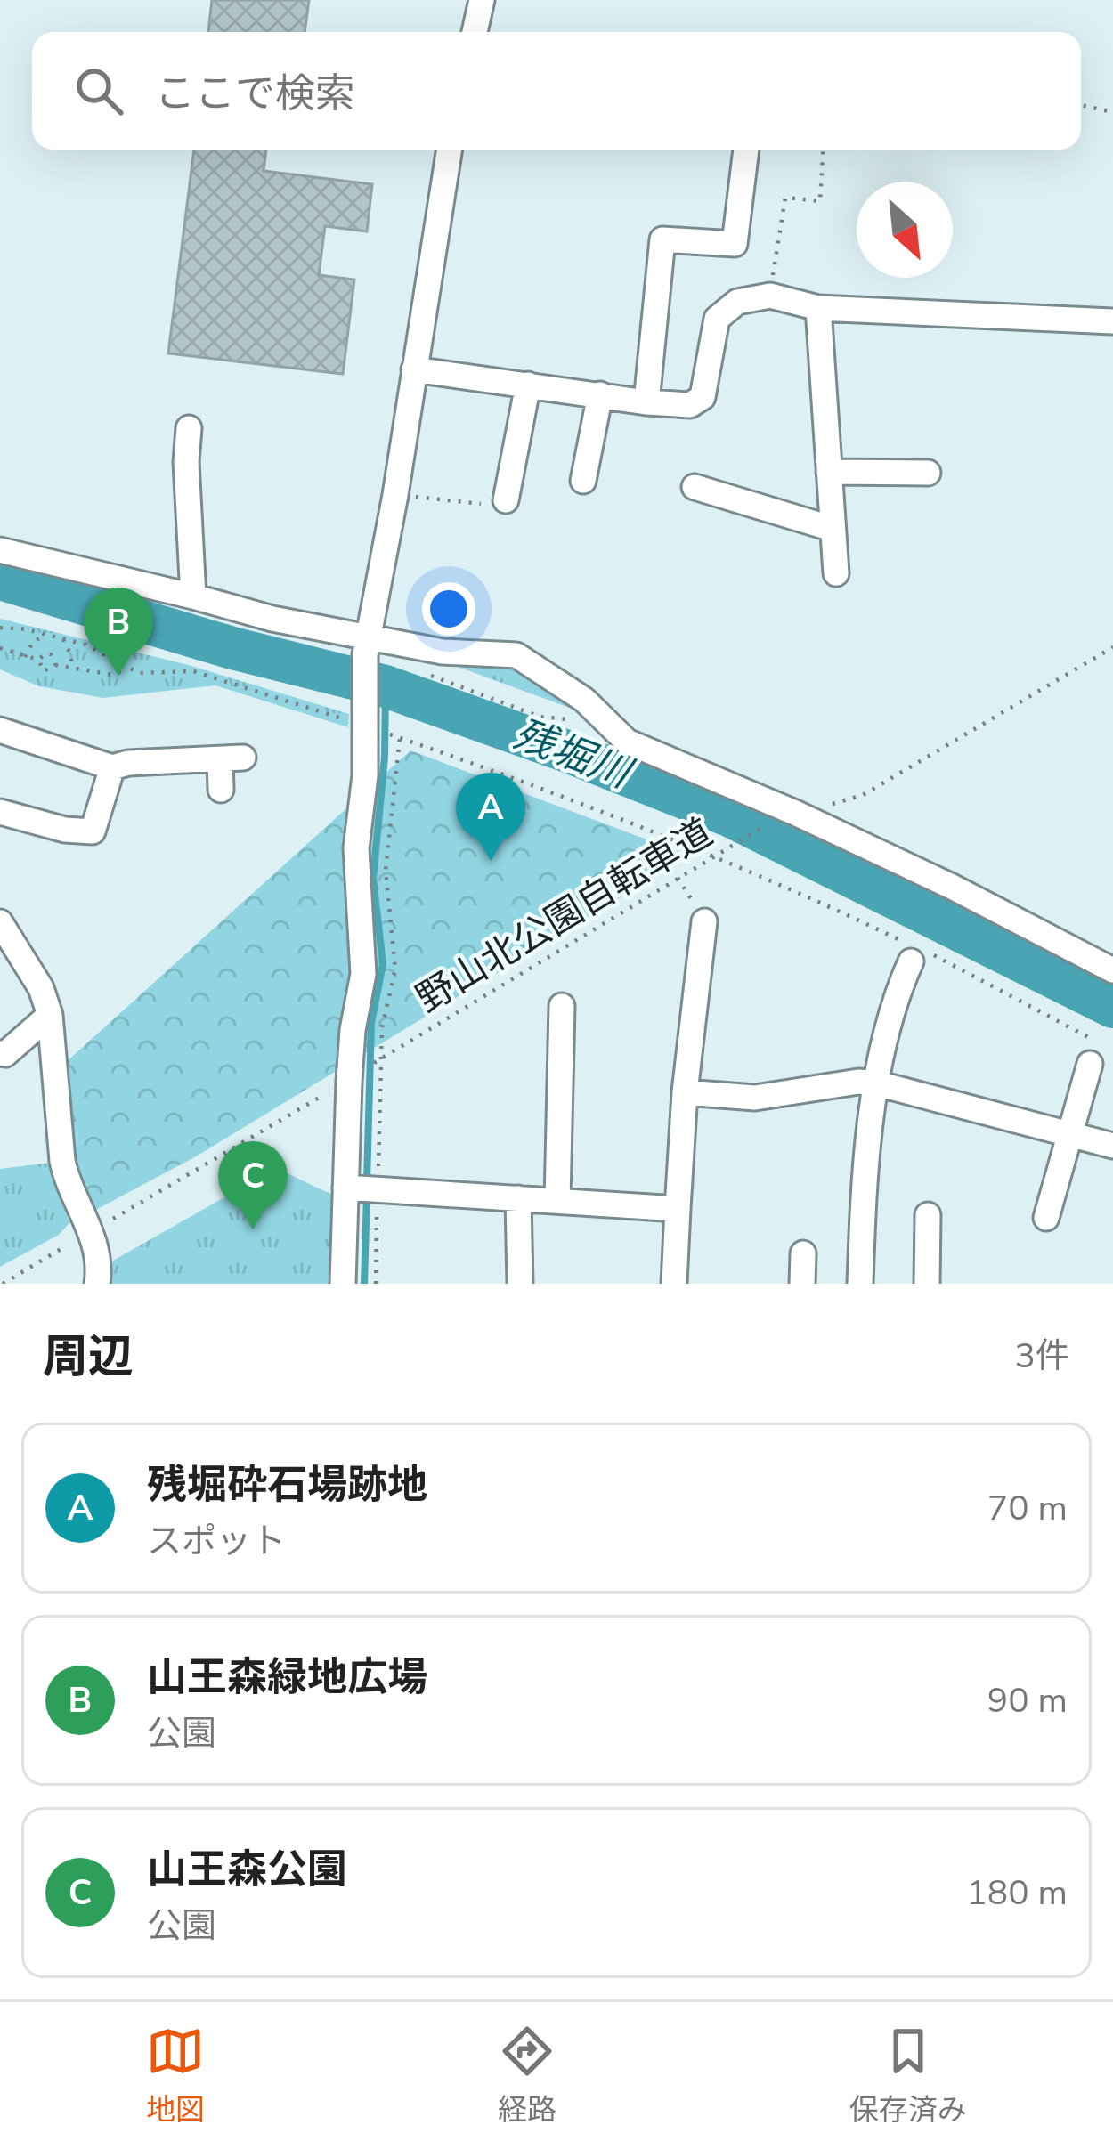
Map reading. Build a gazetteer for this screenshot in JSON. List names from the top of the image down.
{
  "streets": {
    "path": ["野山北公園自転車道"]
  },
  "water": ["残堀川"],
  "north": "bottom right",
  "page": {
    "search": "ここで検索",
    "pins": ["B", "A", "C"],
    "heading": ["周辺", "3件"],
    "list": [
      {
        "mark": "A",
        "name": "残堀砕石場跡地",
        "note": "スポット",
        "value": "70 m"
      },
      {
        "mark": "B",
        "name": "山王森緑地広場",
        "note": "公園",
        "value": "90 m"
      },
      {
        "mark": "C",
        "name": "山王森公園",
        "note": "公園",
        "value": "180 m"
      }
    ],
    "nav": ["地図", "経路", "保存済み"]
  }
}
